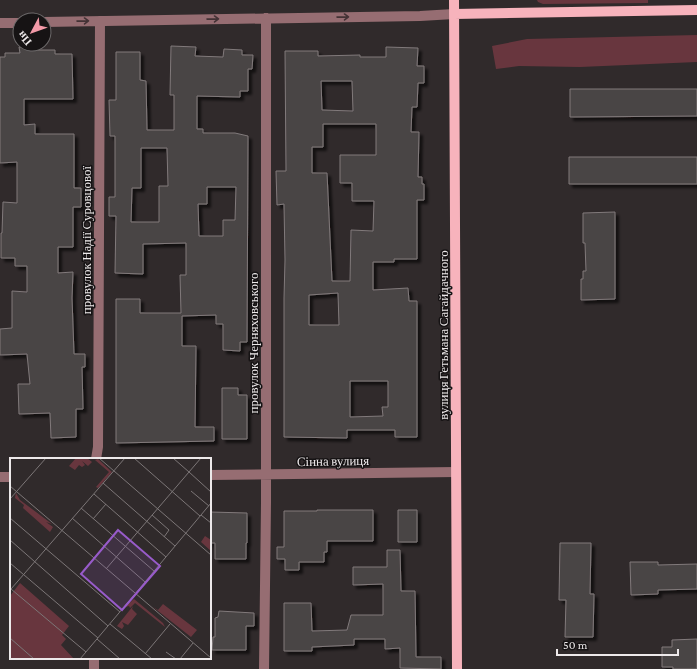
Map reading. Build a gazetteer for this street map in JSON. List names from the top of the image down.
{
  "streets": {
    "main road": ["вулиця Гетьмана Сагайдачного"],
    "street": ["провулок Надії Суровцової", "провулок Черняховського", "Сінна вулиця"]
  },
  "crossings": [
    ["вулиця Гетьмана Сагайдачного", "Сінна вулиця"],
    ["провулок Черняховського", "Сінна вулиця"]
  ],
  "scale_bar": "50 m",
  "north": "bottom left"
}
